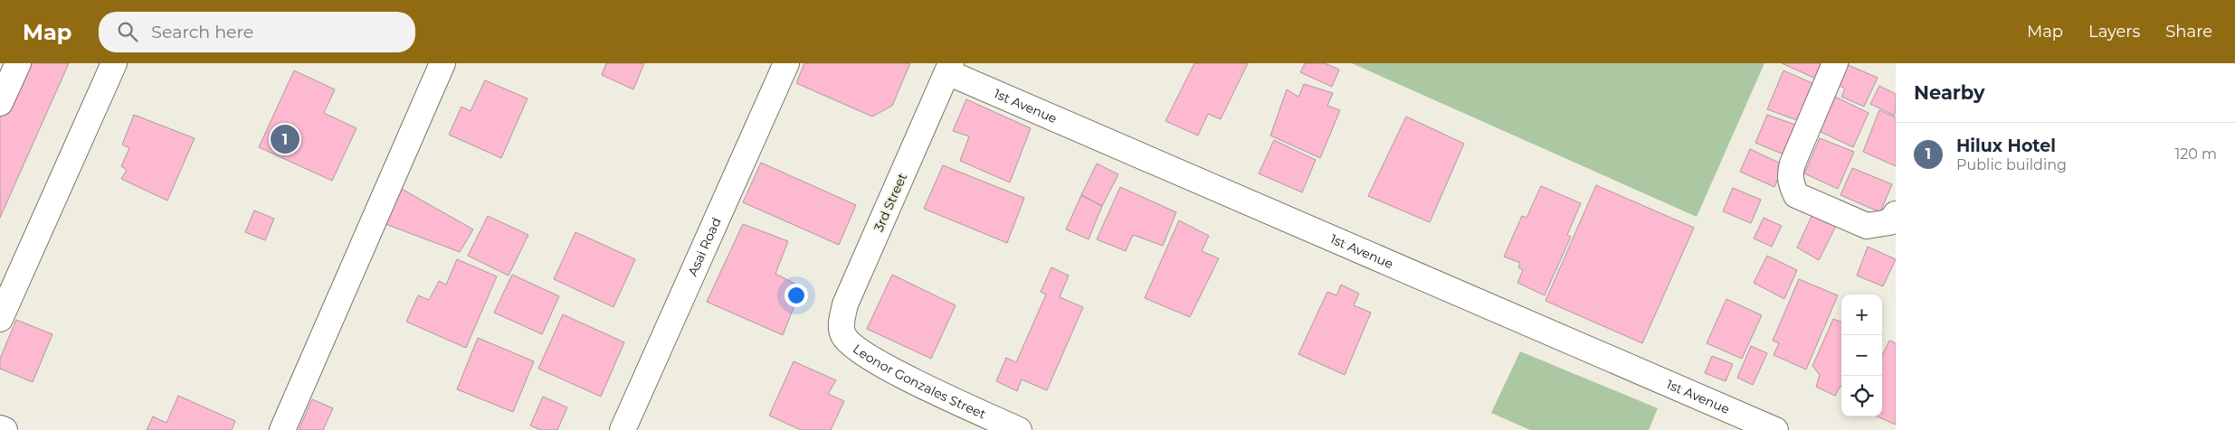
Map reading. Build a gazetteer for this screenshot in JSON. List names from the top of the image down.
{
  "streets": {
    "street": [
      "1st Avenue",
      "3rd Street",
      "Asai Road",
      "Leonor Gonzales Street"
    ]
  },
  "crossings": [
    ["1st Avenue", "3rd Street"],
    ["3rd Street", "Leonor Gonzales Street"]
  ],
  "page": {
    "header": "Map",
    "search": "Search here",
    "nav": ["Map", "Layers", "Share"],
    "heading": "Nearby",
    "list": [
      {
        "mark": "1",
        "name": "Hilux Hotel",
        "note": "Public building",
        "value": "120 m"
      }
    ],
    "pins": "1",
    "map_buttons": ["+", "−"]
  }
}
